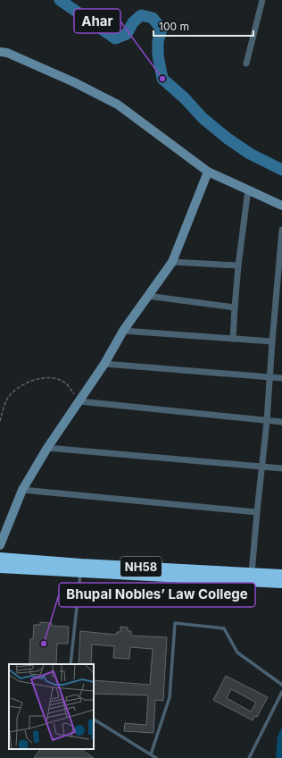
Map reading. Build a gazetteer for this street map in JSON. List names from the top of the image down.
{
  "streets": {
    "highway": ["NH58"]
  },
  "places": ["Ahar", "Bhupal Nobles’ Law College"],
  "scale_bar": "100 m"
}
